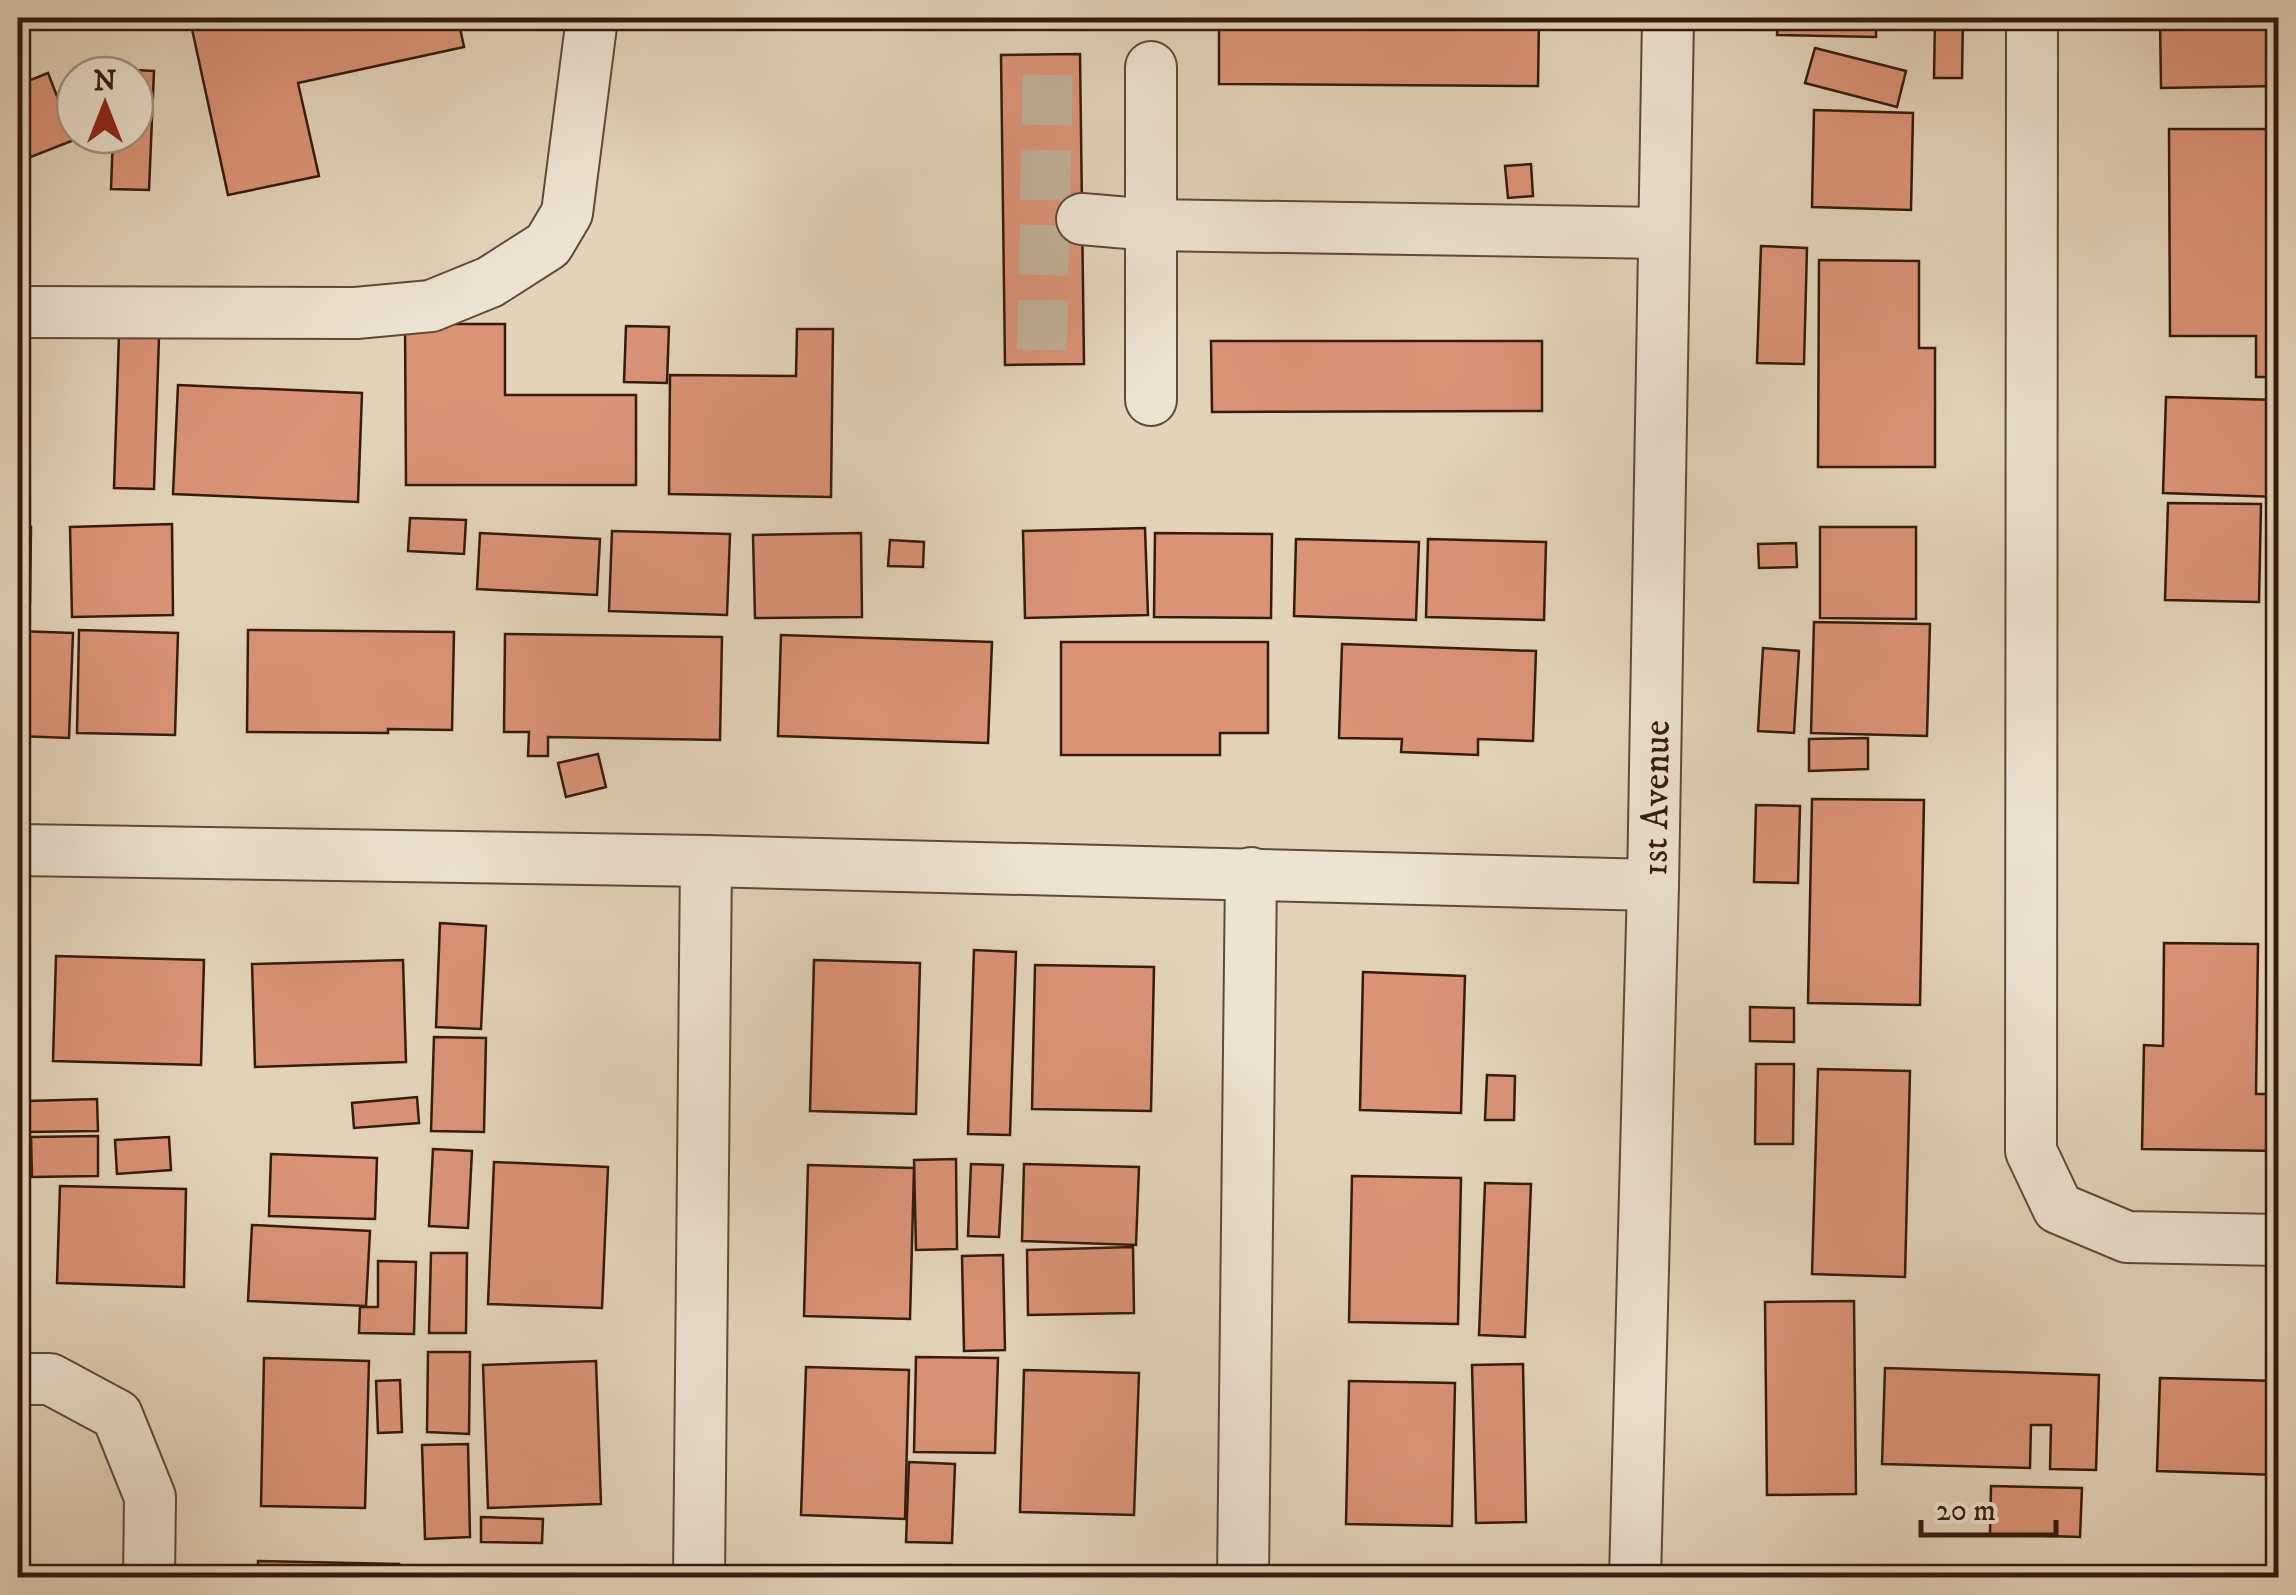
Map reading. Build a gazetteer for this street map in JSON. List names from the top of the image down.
{
  "streets": {
    "street": ["1st Avenue"]
  },
  "scale_bar": "20 m",
  "north": "top"
}
